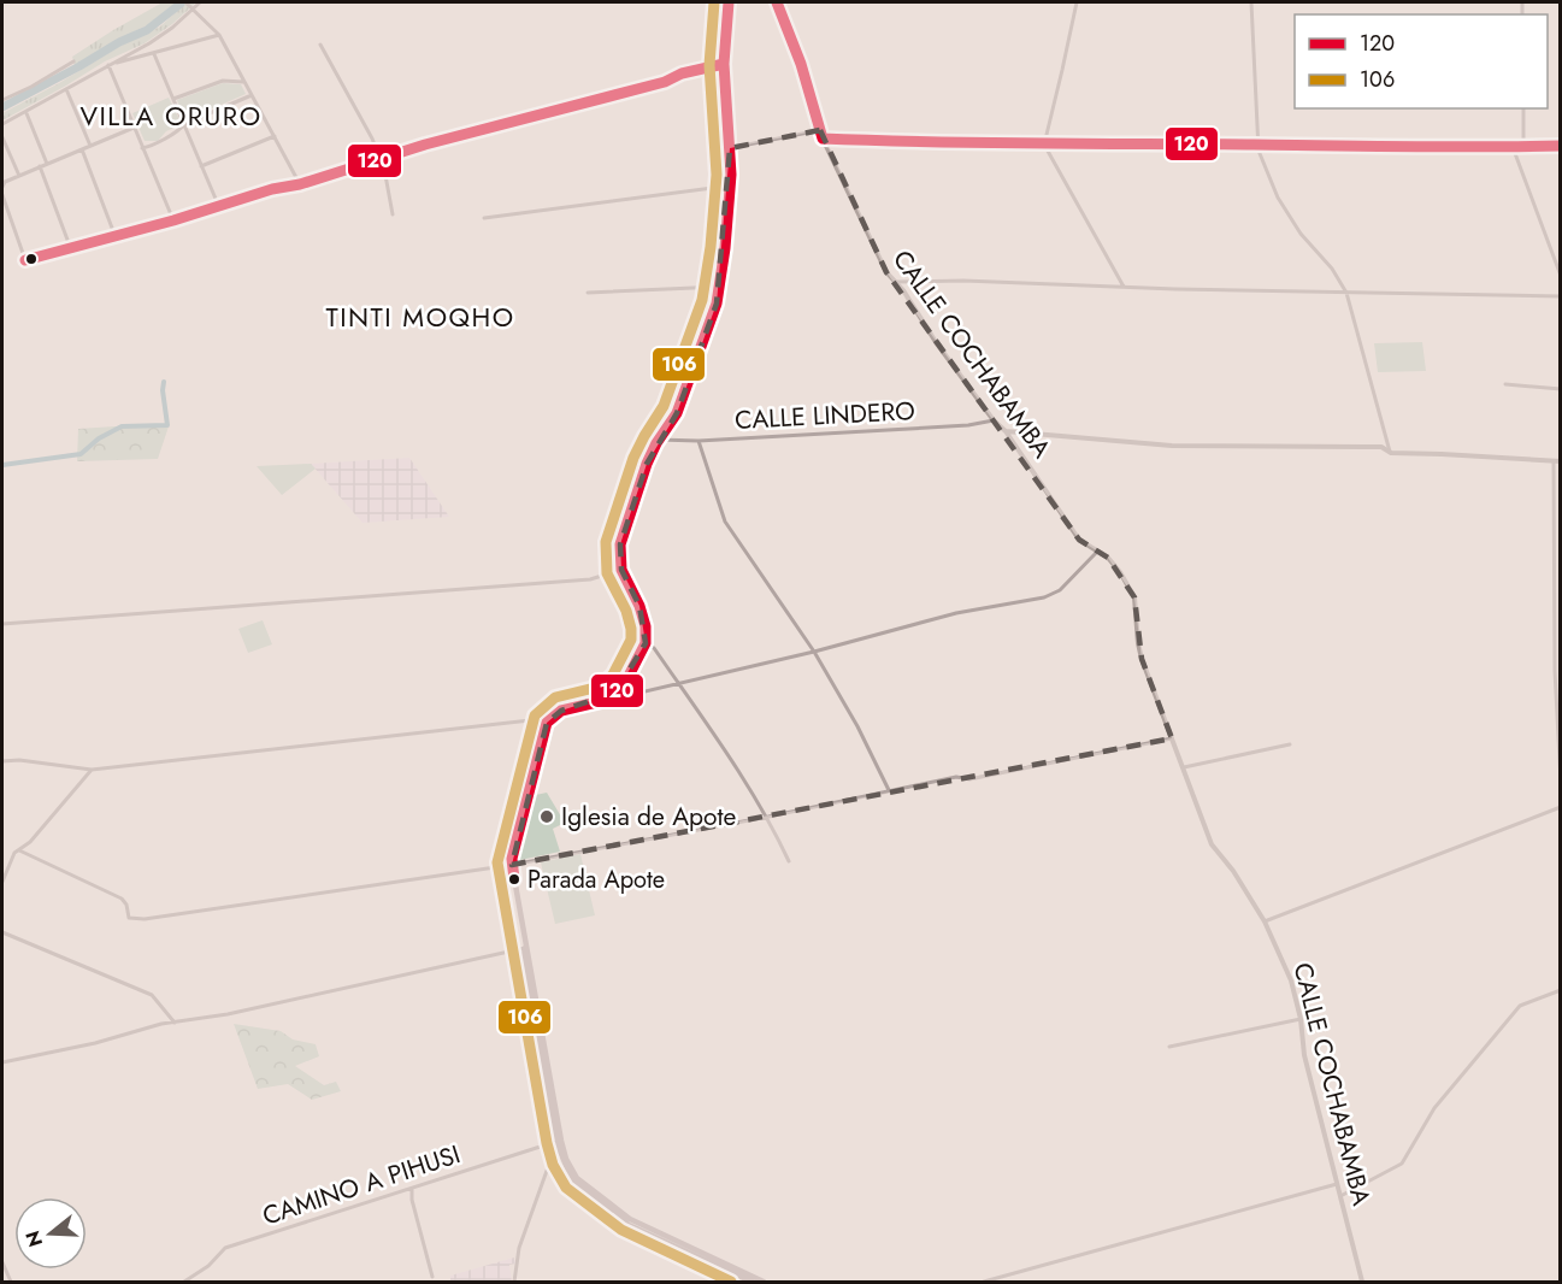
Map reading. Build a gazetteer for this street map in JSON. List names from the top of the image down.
{
  "streets": {
    "street": ["CALLE COCHABAMBA", "CALLE LINDERO", "CAMINO A PIHUSI"]
  },
  "crossings": [
    ["CALLE COCHABAMBA", "CALLE LINDERO"]
  ],
  "districts": ["VILLA ORURO", "TINTI MOQHO"],
  "places": ["Iglesia de Apote", "Parada Apote"],
  "lines": ["transit line 120", "transit line 106"],
  "legend": ["120", "106"],
  "north": "left"
}
